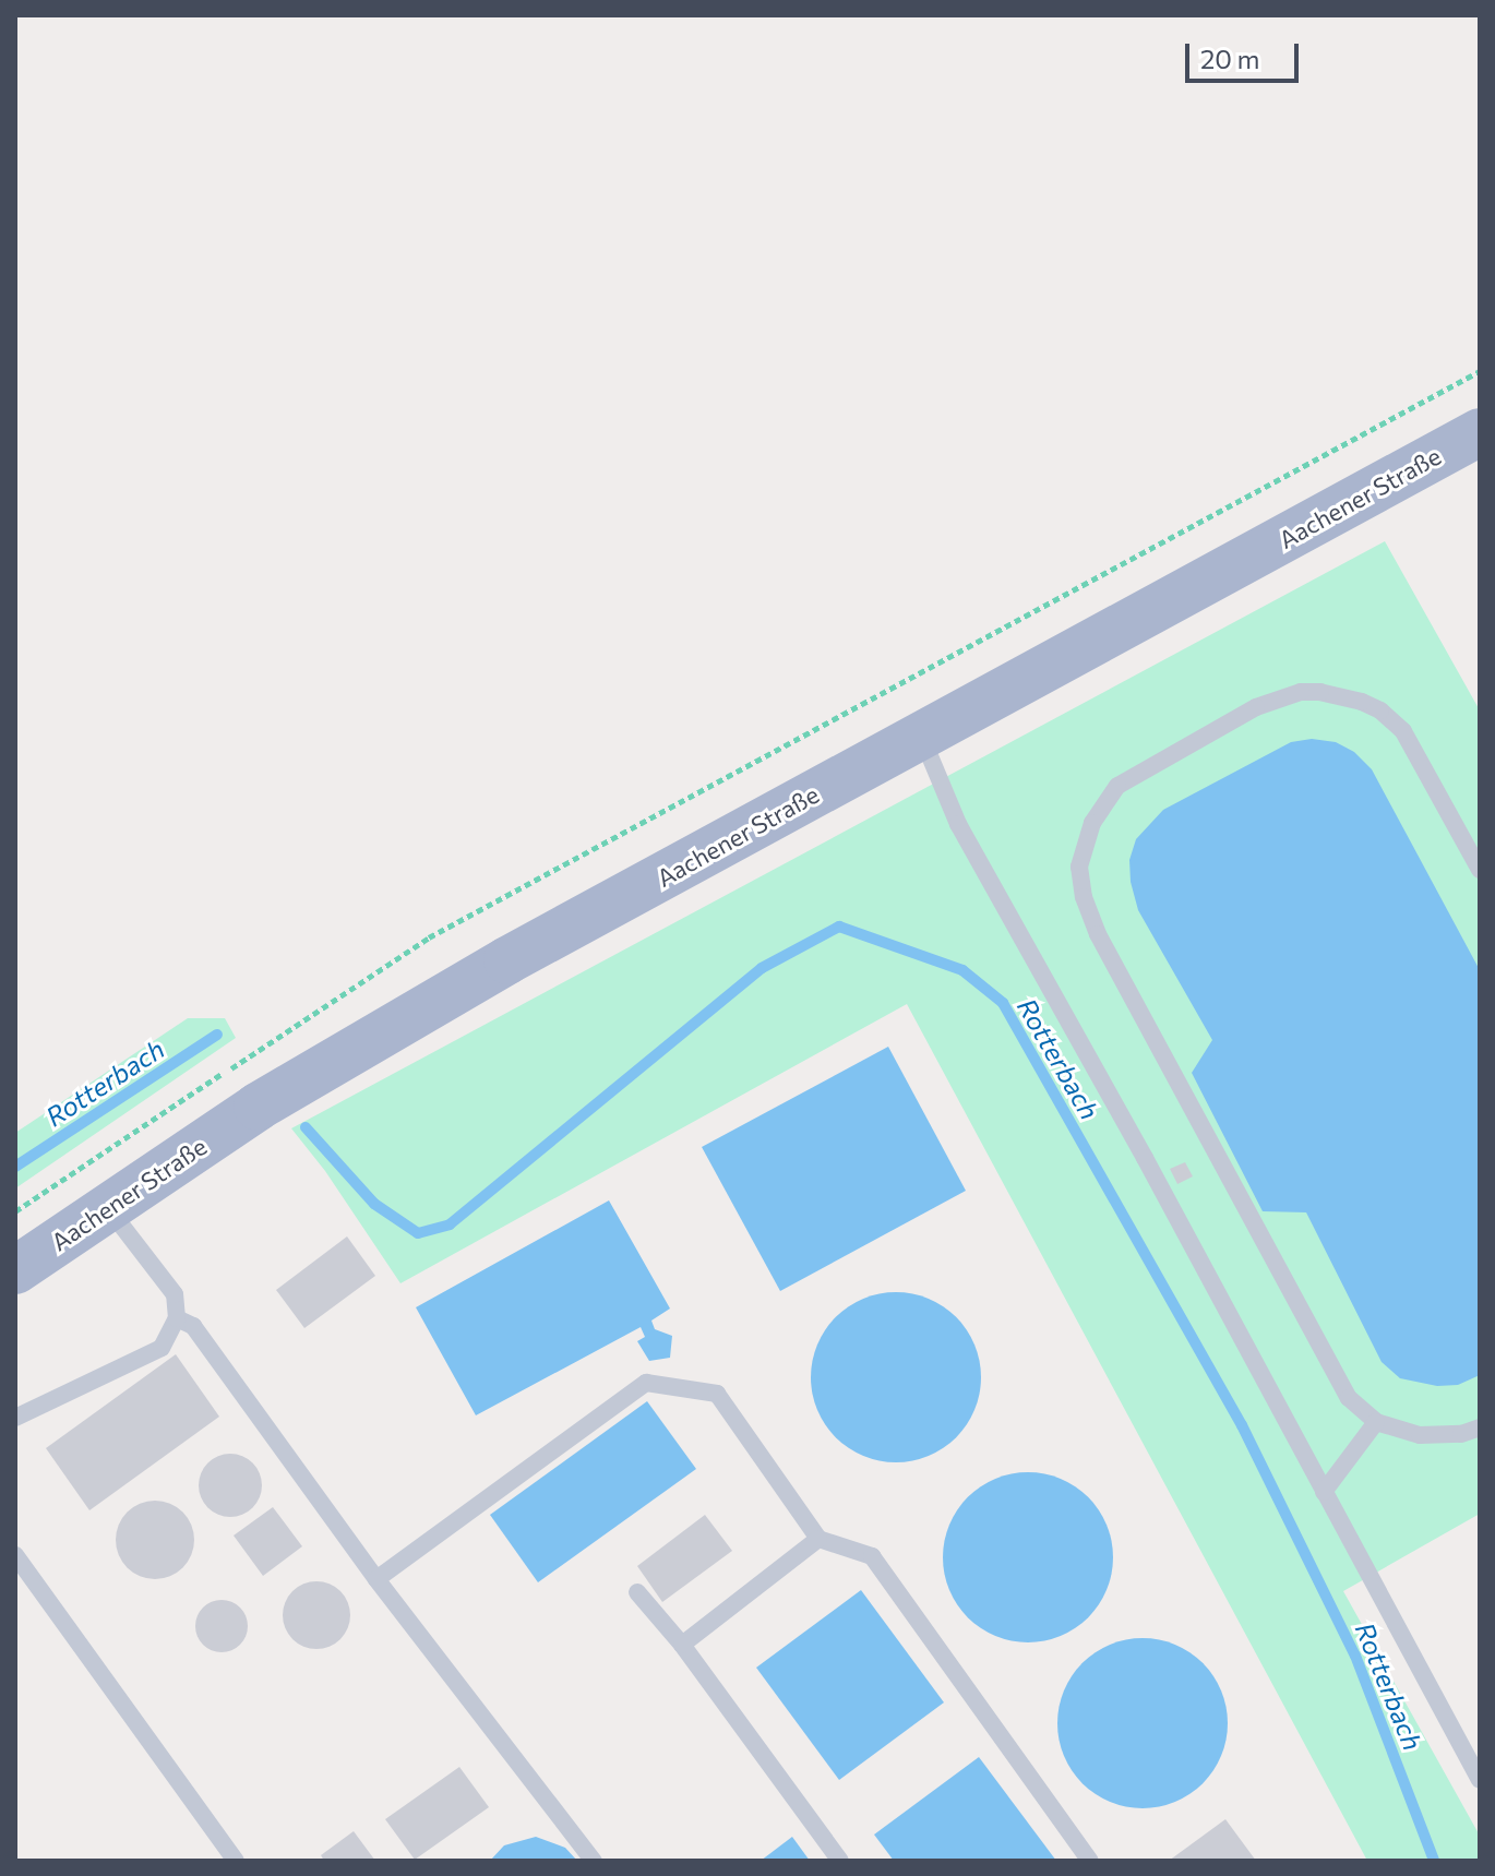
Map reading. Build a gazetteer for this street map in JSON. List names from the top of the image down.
{
  "streets": {
    "main road": ["Aachener Straße"]
  },
  "water": ["Rotterbach"],
  "scale_bar": "20 m"
}
